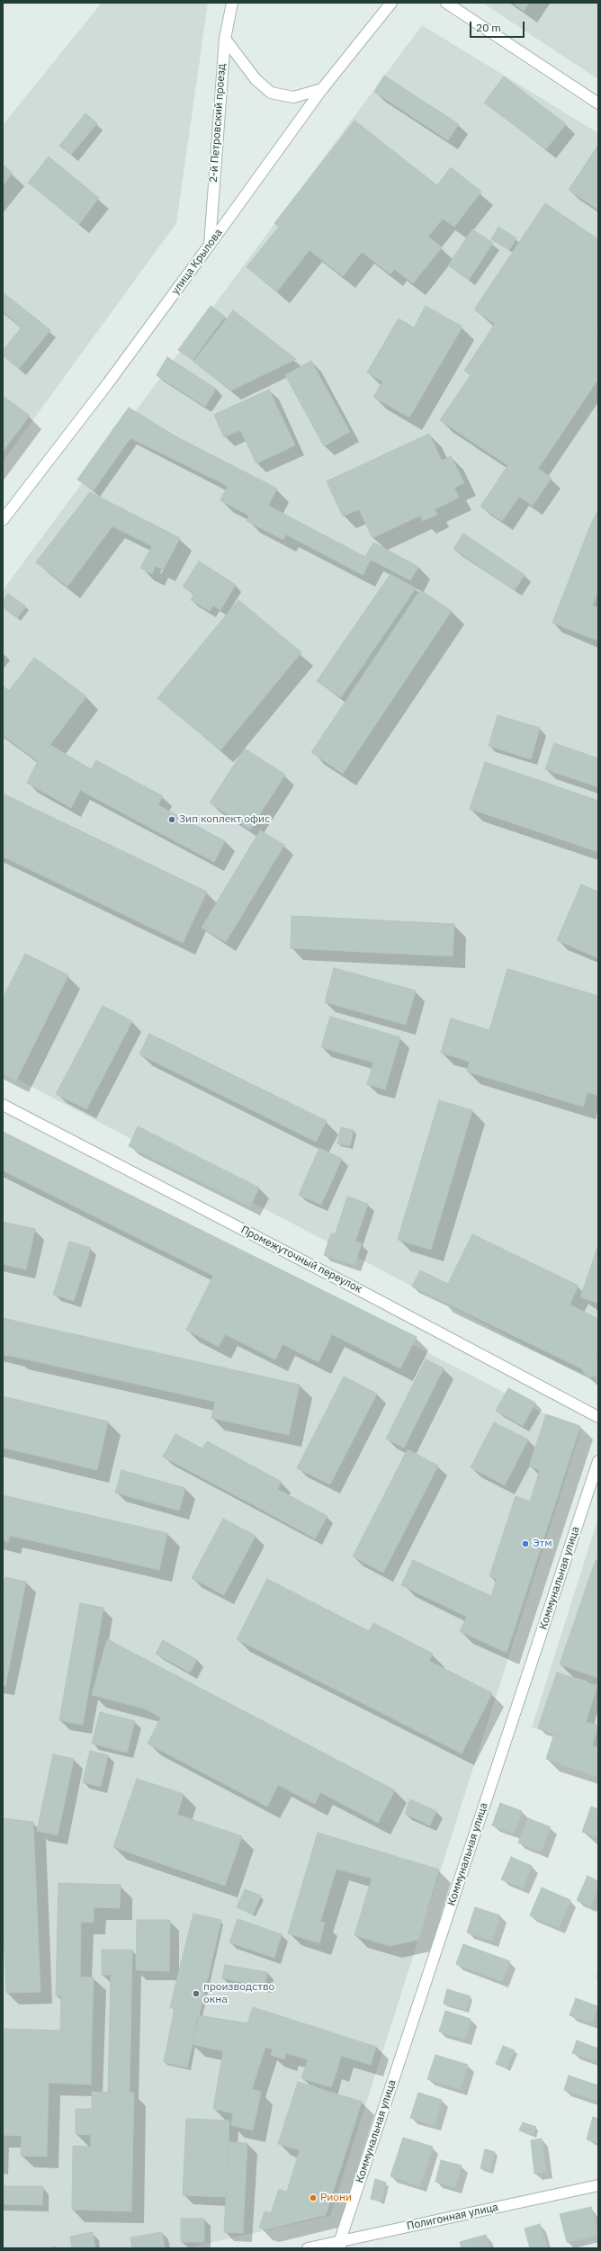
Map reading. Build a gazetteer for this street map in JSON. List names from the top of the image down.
{
  "streets": {
    "street": [
      "2-й Петровский проезд",
      "улица Крылова",
      "Промежуточный переулок",
      "Коммунальная улица",
      "Полигонная улица"
    ]
  },
  "crossings": [
    ["2-й Петровский проезд", "улица Крылова"],
    ["Коммунальная улица", "Полигонная улица"]
  ],
  "places": [
    "Зип коплект офис",
    "Этм",
    "производство окна",
    "Риони"
  ],
  "scale_bar": "20 m"
}
